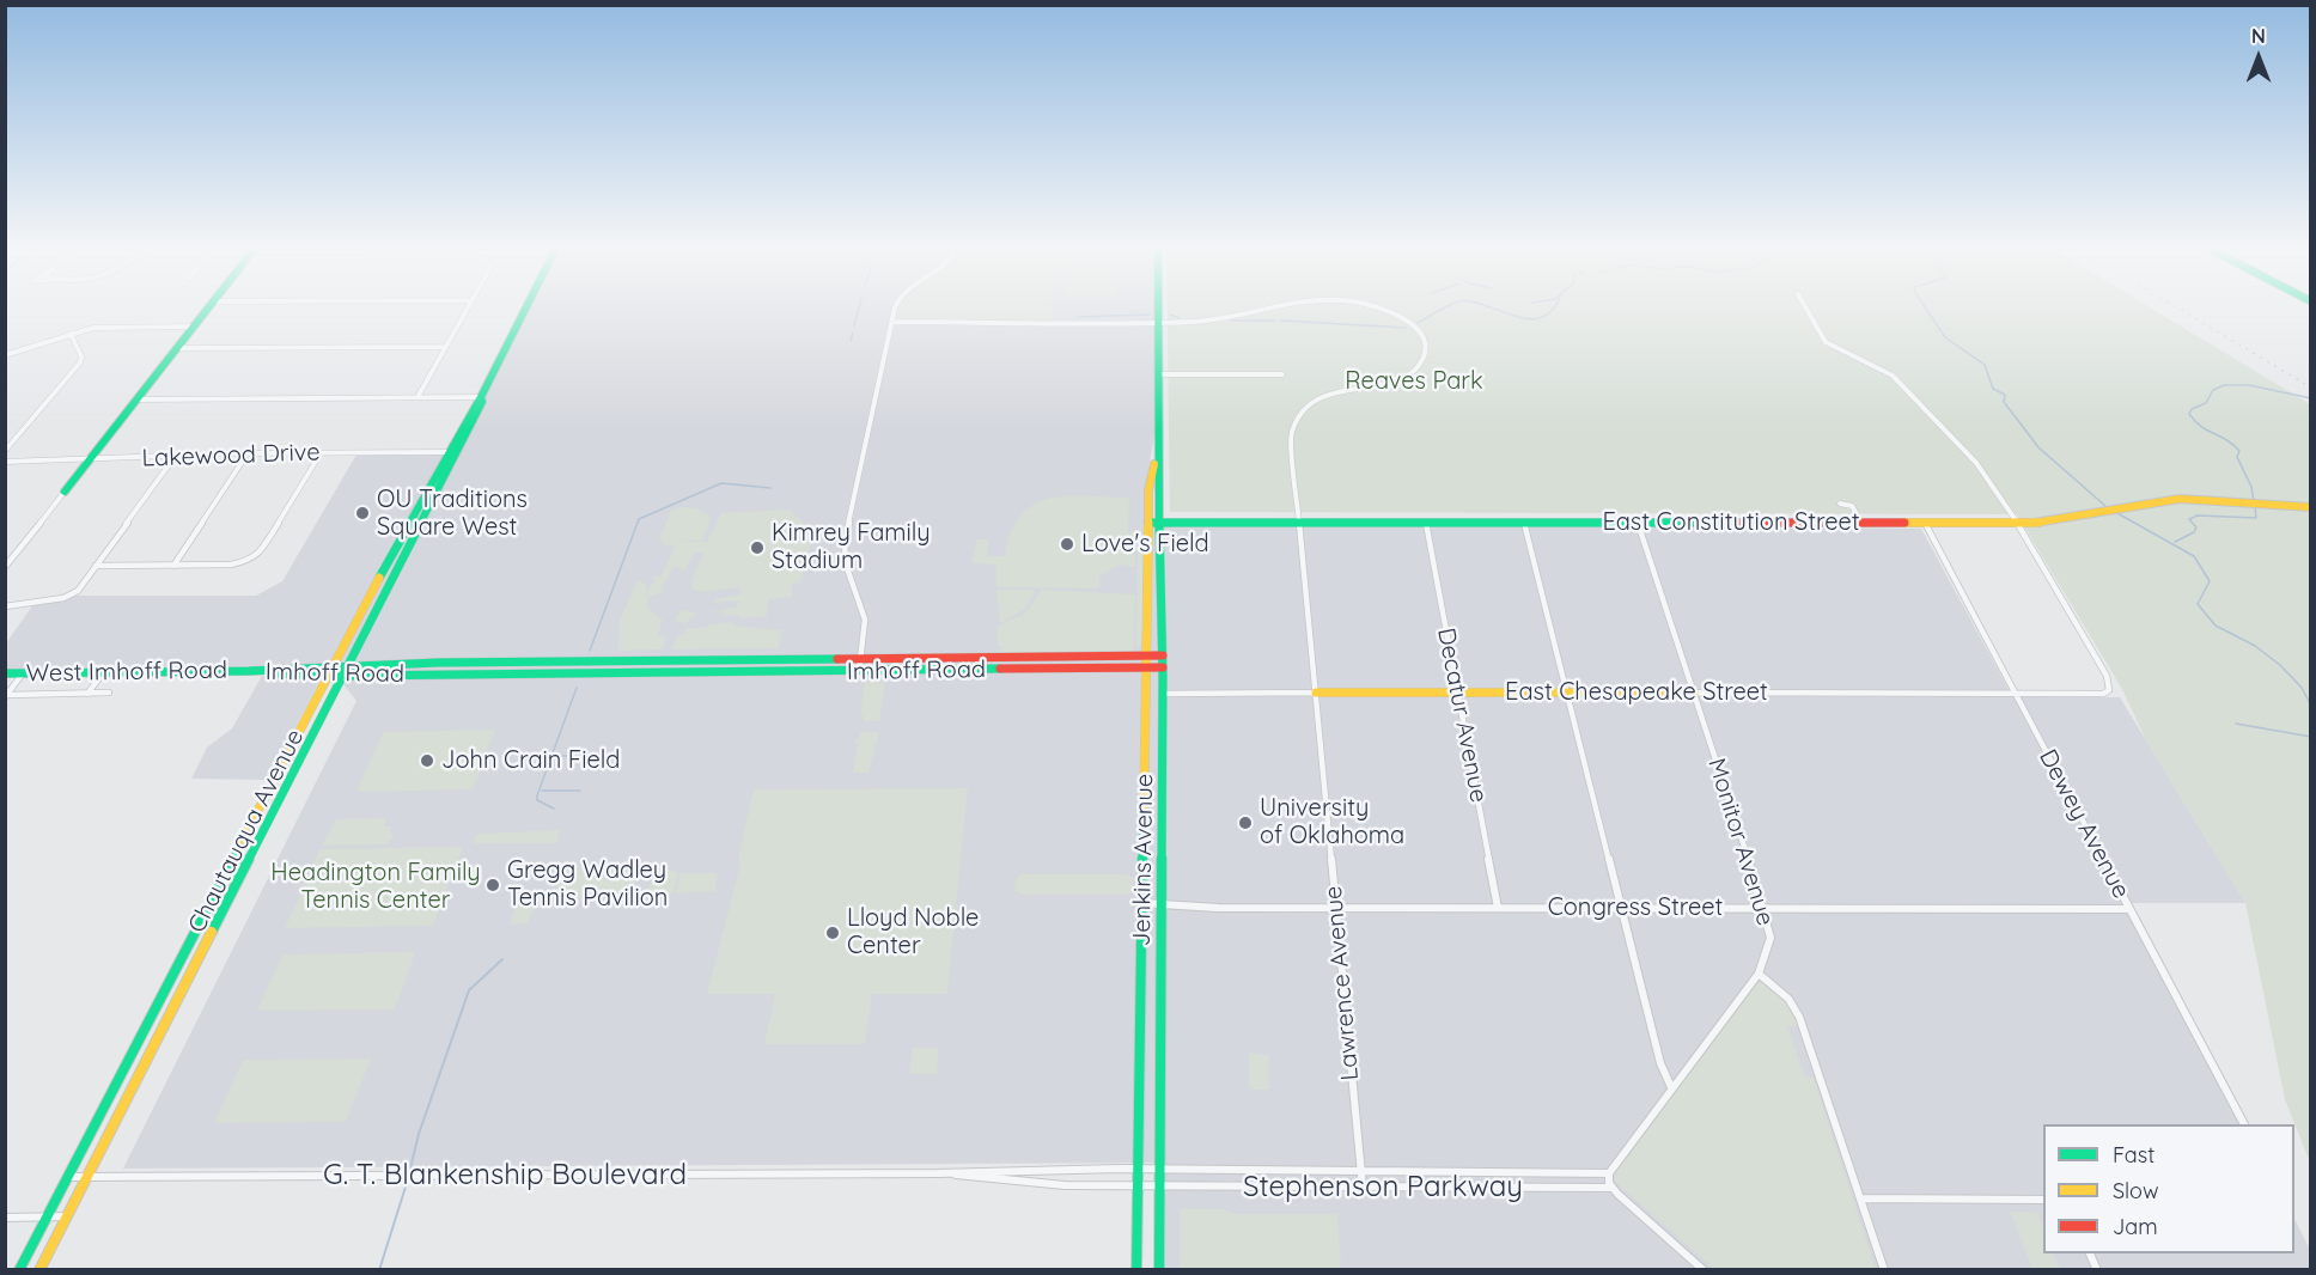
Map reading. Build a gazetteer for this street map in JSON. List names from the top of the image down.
{
  "streets": {
    "main road": [
      "East Constitution Street",
      "Imhoff Road",
      "West Imhoff Road",
      "East Chesapeake Street",
      "Chautauqua Avenue",
      "Jenkins Avenue"
    ],
    "street": [
      "Lakewood Drive",
      "Decatur Avenue",
      "Dewey Avenue",
      "Monitor Avenue",
      "Congress Street",
      "Lawrence Avenue",
      "G. T. Blankenship Boulevard",
      "Stephenson Parkway"
    ]
  },
  "crossings": [
    ["Lakewood Drive", "Chautauqua Avenue"],
    ["East Constitution Street", "East Chesapeake Street"],
    ["East Constitution Street", "Decatur Avenue"],
    ["East Constitution Street", "Dewey Avenue"],
    ["East Constitution Street", "Monitor Avenue"],
    ["East Constitution Street", "Jenkins Avenue"],
    ["East Constitution Street", "Lawrence Avenue"],
    ["Imhoff Road", "West Imhoff Road"],
    ["Imhoff Road", "Chautauqua Avenue"],
    ["Imhoff Road", "Jenkins Avenue"],
    ["East Chesapeake Street", "Decatur Avenue"],
    ["East Chesapeake Street", "Dewey Avenue"],
    ["East Chesapeake Street", "Monitor Avenue"],
    ["East Chesapeake Street", "Jenkins Avenue"],
    ["East Chesapeake Street", "Lawrence Avenue"],
    ["Decatur Avenue", "Congress Street"],
    ["Dewey Avenue", "Congress Street"],
    ["Chautauqua Avenue", "G. T. Blankenship Boulevard"],
    ["Monitor Avenue", "Congress Street"],
    ["Jenkins Avenue", "Congress Street"],
    ["Jenkins Avenue", "Lawrence Avenue"],
    ["Jenkins Avenue", "G. T. Blankenship Boulevard"],
    ["Jenkins Avenue", "Stephenson Parkway"],
    ["Congress Street", "Lawrence Avenue"],
    ["Lawrence Avenue", "Stephenson Parkway"],
    ["G. T. Blankenship Boulevard", "Stephenson Parkway"]
  ],
  "parks": ["Reaves Park", "Headington Family Tennis Center"],
  "places": [
    "OU Traditions Square West",
    "Love's Field",
    "Kimrey Family Stadium",
    "John Crain Field",
    "University of Oklahoma",
    "Gregg Wadley Tennis Pavilion",
    "Lloyd Noble Center"
  ],
  "legend": ["Fast", "Slow", "Jam"],
  "north": "top"
}
